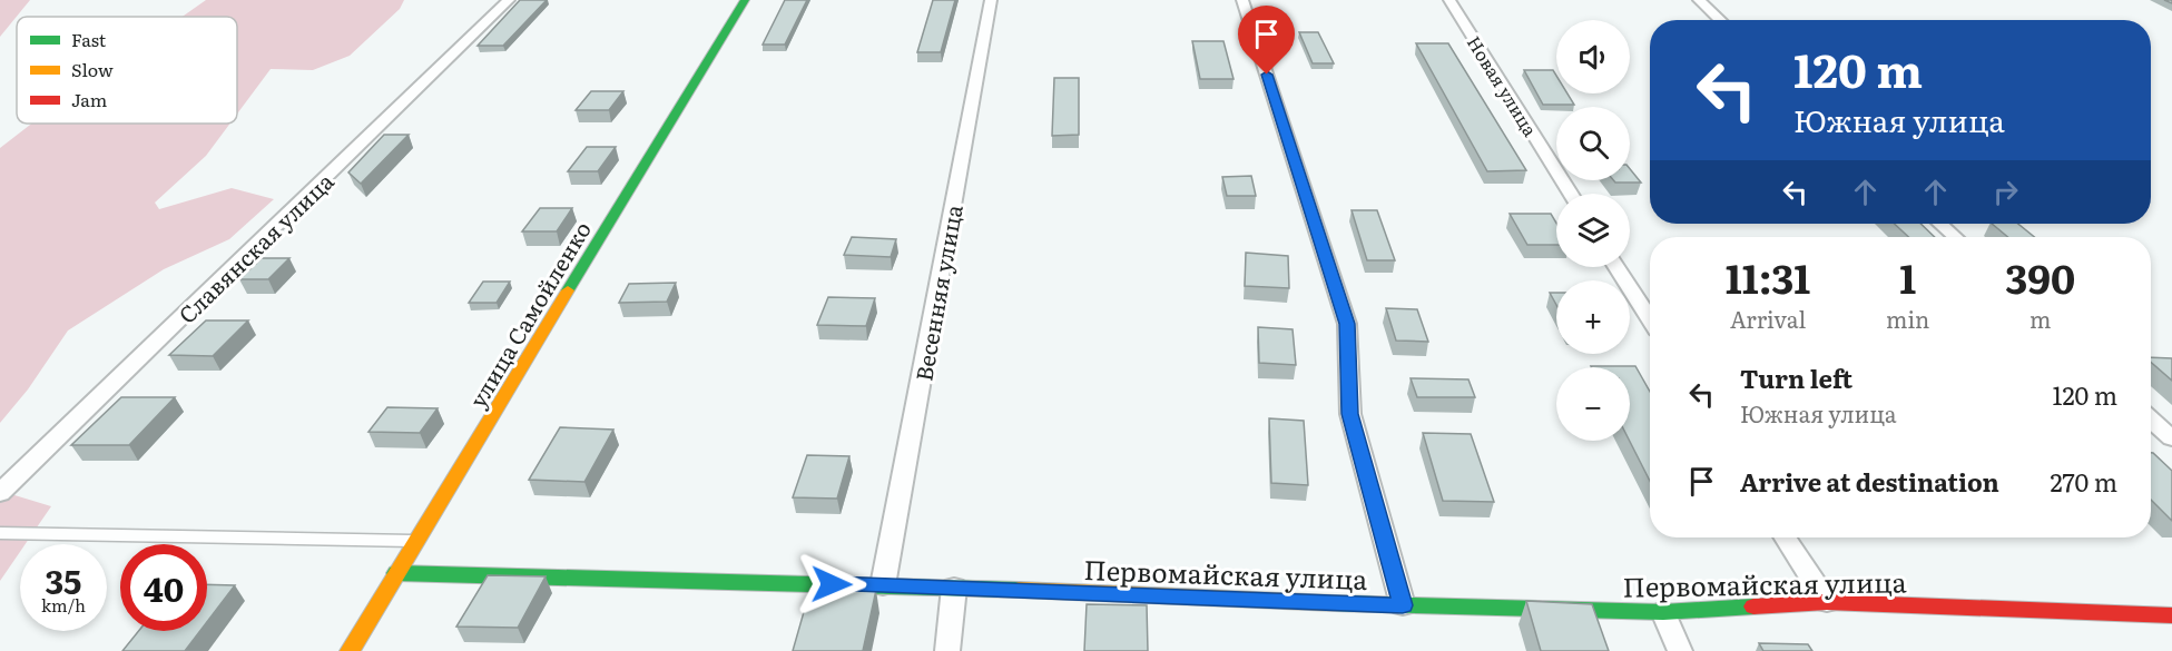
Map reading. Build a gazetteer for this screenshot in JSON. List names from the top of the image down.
{
  "streets": {
    "street": [
      "Новая улица",
      "Славянская улица",
      "Весенняя улица",
      "улица Самойленко",
      "Первомайская улица"
    ]
  },
  "crossings": [
    ["Весенняя улица", "Первомайская улица"],
    ["улица Самойленко", "Первомайская улица"]
  ],
  "legend": ["Fast", "Slow", "Jam"],
  "page": {
    "map_buttons": ["+", "−"],
    "turn": ["120 m", "Южная улица"],
    "eta": [
      "11:31",
      "Arrival",
      "1",
      "min",
      "390",
      "m"
    ],
    "list": [
      {
        "name": "Turn left",
        "note": "Южная улица",
        "value": "120 m"
      },
      {
        "name": "Arrive at destination",
        "value": "270 m"
      }
    ],
    "speed": "35 km/h",
    "limit": "40"
  }
}
